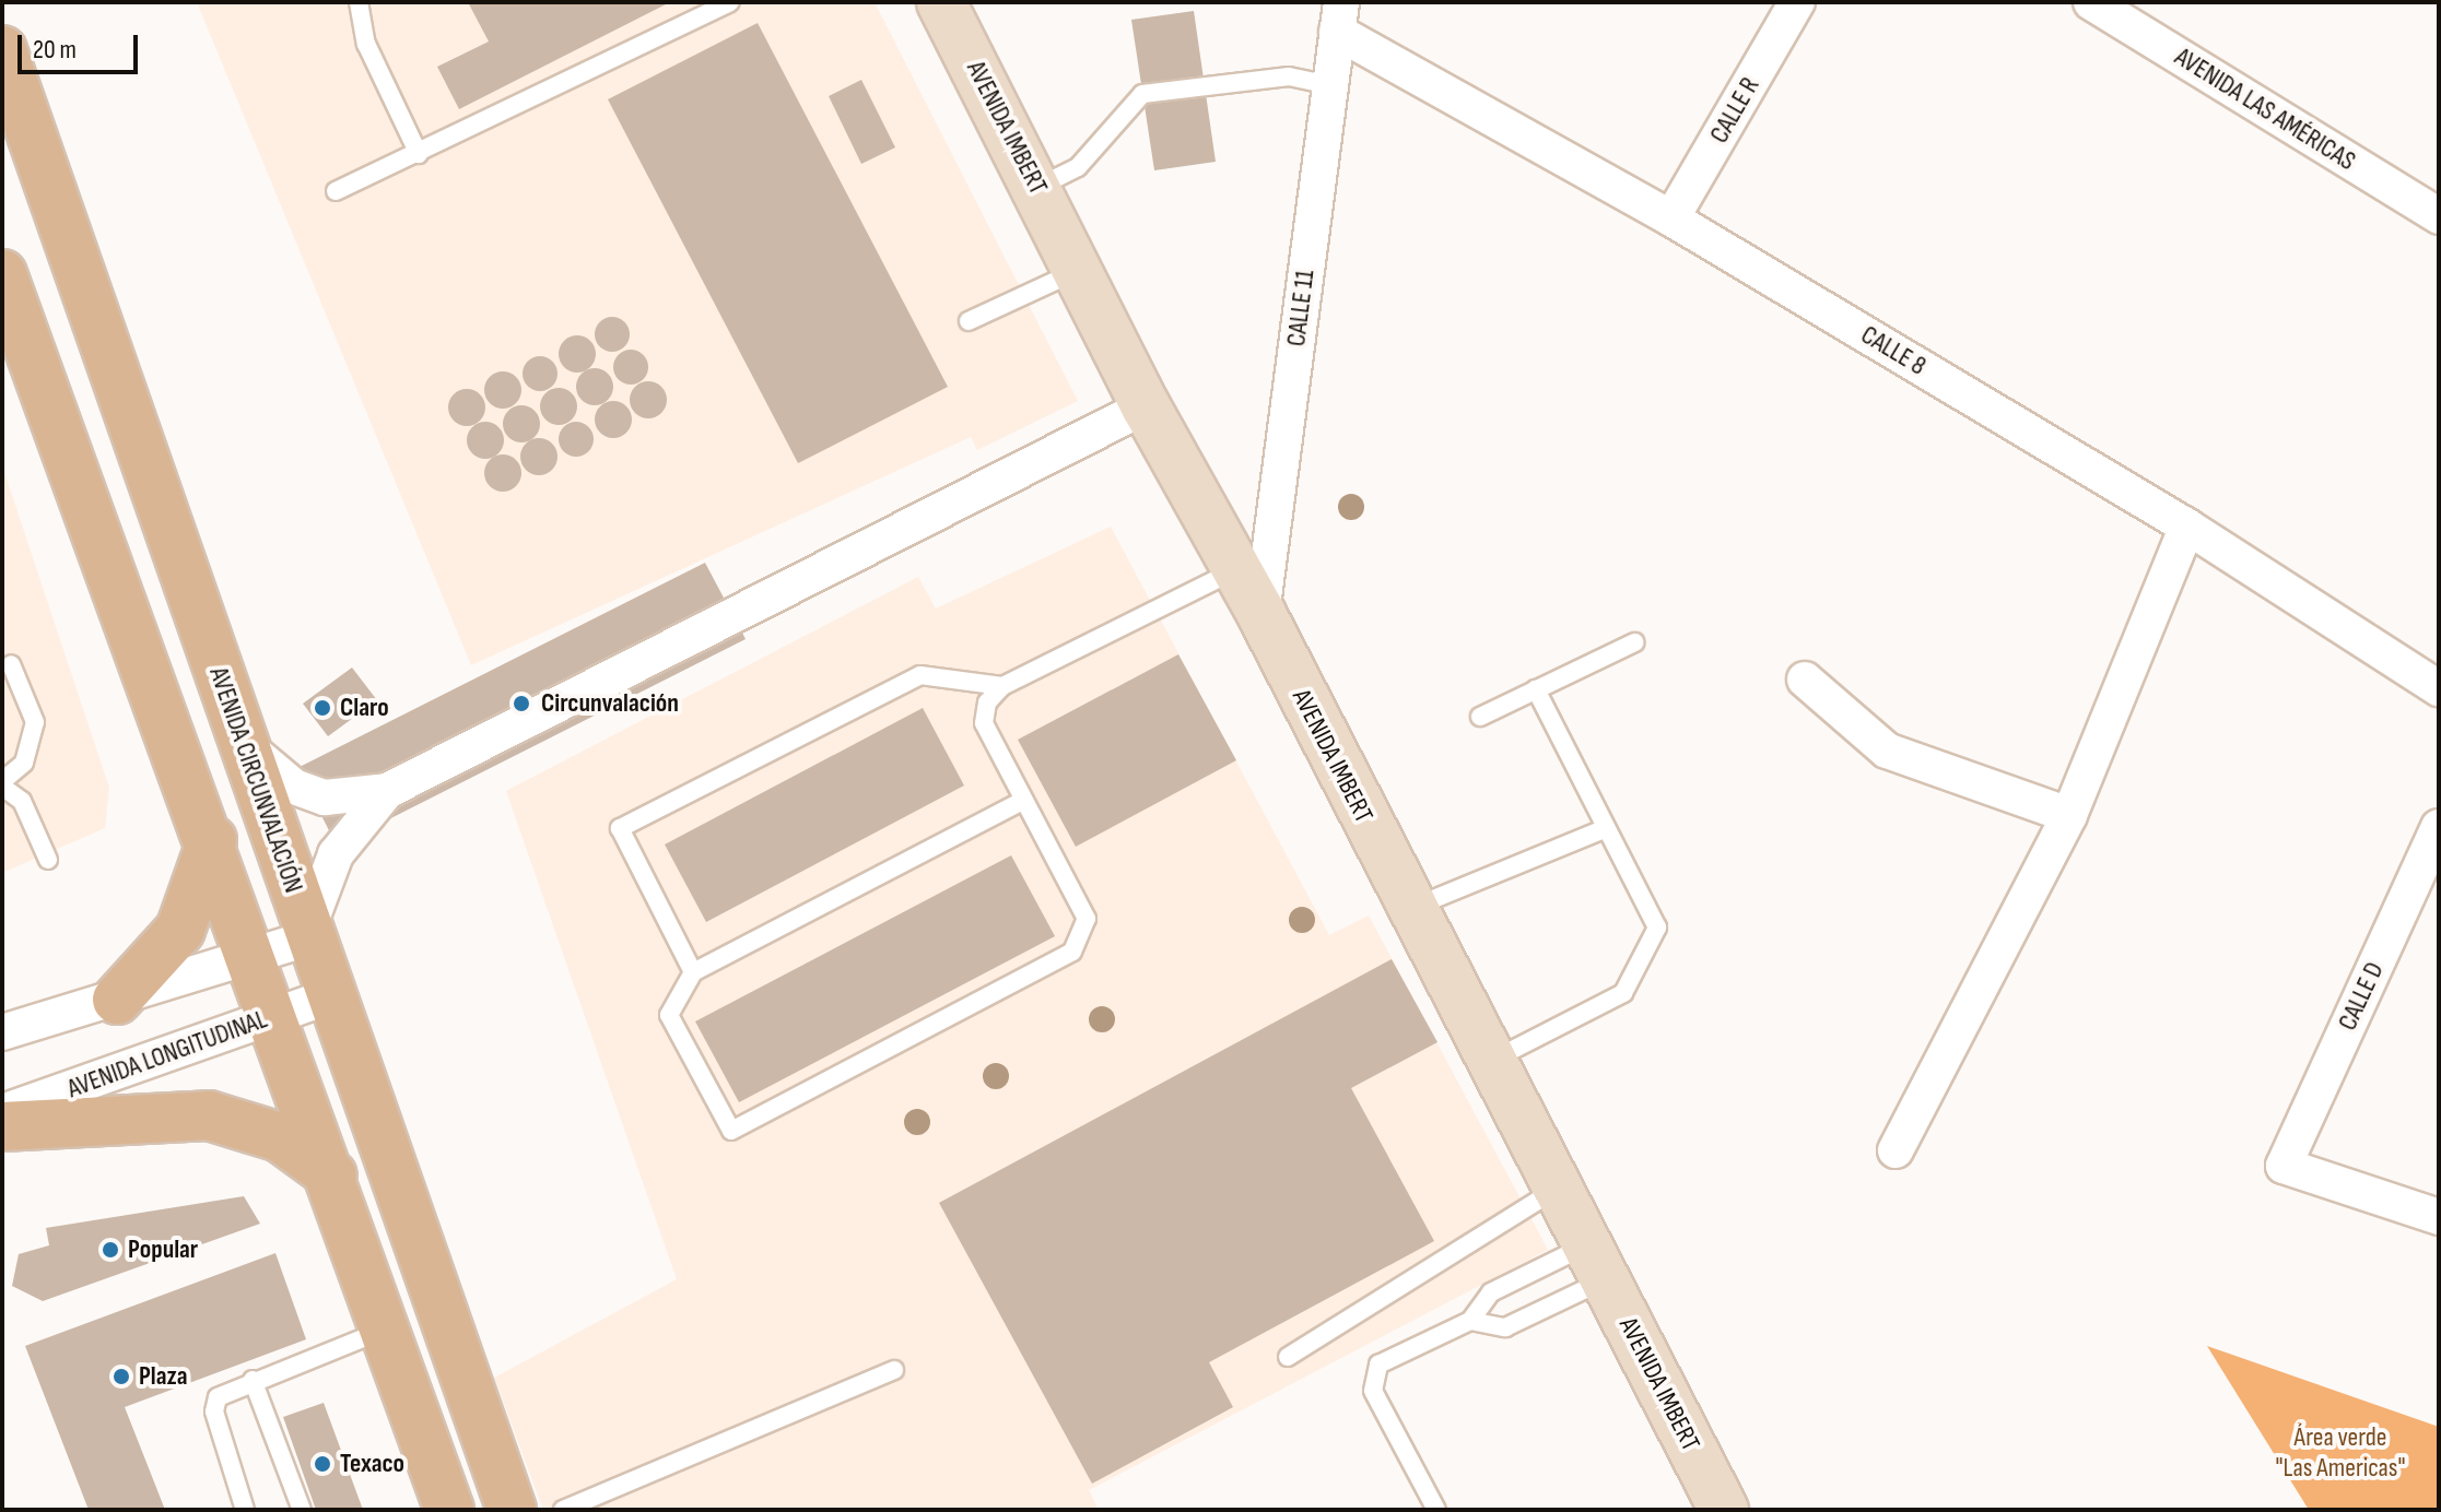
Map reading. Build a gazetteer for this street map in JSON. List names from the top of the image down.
{
  "streets": {
    "main road": ["AVENIDA IMBERT", "AVENIDA CIRCUNVALACIÓN"],
    "street": [
      "AVENIDA LAS AMÉRICAS",
      "CALLE R",
      "CALLE 11",
      "CALLE 8",
      "CALLE D",
      "AVENIDA LONGITUDINAL"
    ]
  },
  "crossings": [
    ["CALLE R", "CALLE 8"],
    ["AVENIDA IMBERT", "CALLE 11"],
    ["CALLE 11", "CALLE 8"],
    ["AVENIDA CIRCUNVALACIÓN", "AVENIDA LONGITUDINAL"]
  ],
  "parks": ["Área verde \"Las Americas\""],
  "places": [
    "Circunvalación",
    "Claro",
    "Popular",
    "Plaza",
    "Texaco"
  ],
  "scale_bar": "20 m"
}
